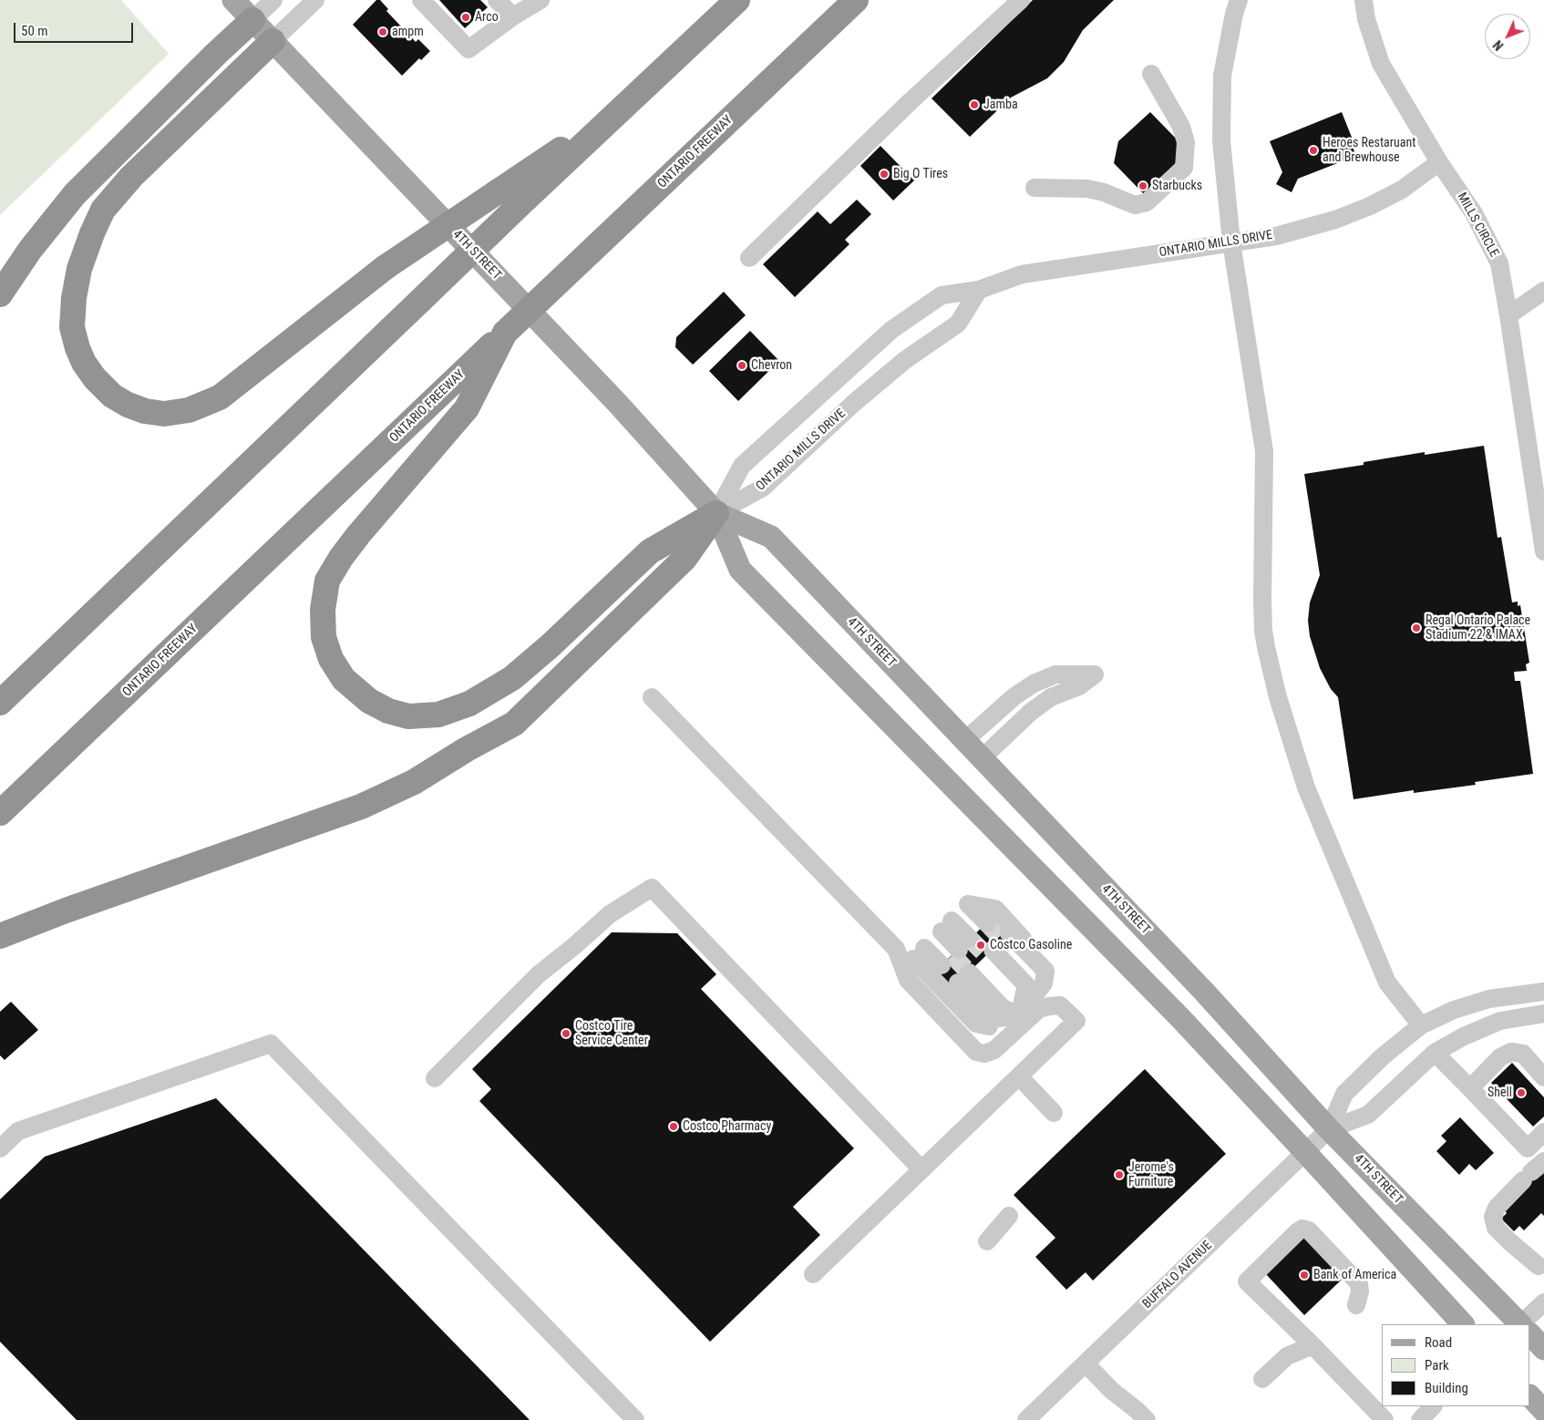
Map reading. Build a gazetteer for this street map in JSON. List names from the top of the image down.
{
  "streets": {
    "highway": ["ONTARIO FREEWAY"],
    "main road": ["4TH STREET"],
    "street": ["MILLS CIRCLE", "ONTARIO MILLS DRIVE", "BUFFALO AVENUE"]
  },
  "crossings": [
    ["MILLS CIRCLE", "ONTARIO MILLS DRIVE"],
    ["ONTARIO MILLS DRIVE", "4TH STREET"],
    ["4TH STREET", "BUFFALO AVENUE"]
  ],
  "places": [
    "Arco",
    "ampm",
    "Jamba",
    "Heroes Restaruant and Brewhouse",
    "Big O Tires",
    "Starbucks",
    "Chevron",
    "Regal Ontario Palace Stadium 22 & IMAX",
    "Costco Gasoline",
    "Costco Tire Service Center",
    "Shell",
    "Costco Pharmacy",
    "Jerome's Furniture",
    "Bank of America"
  ],
  "legend": ["Road", "Park", "Building"],
  "scale_bar": "50 m",
  "north": "bottom left"
}
